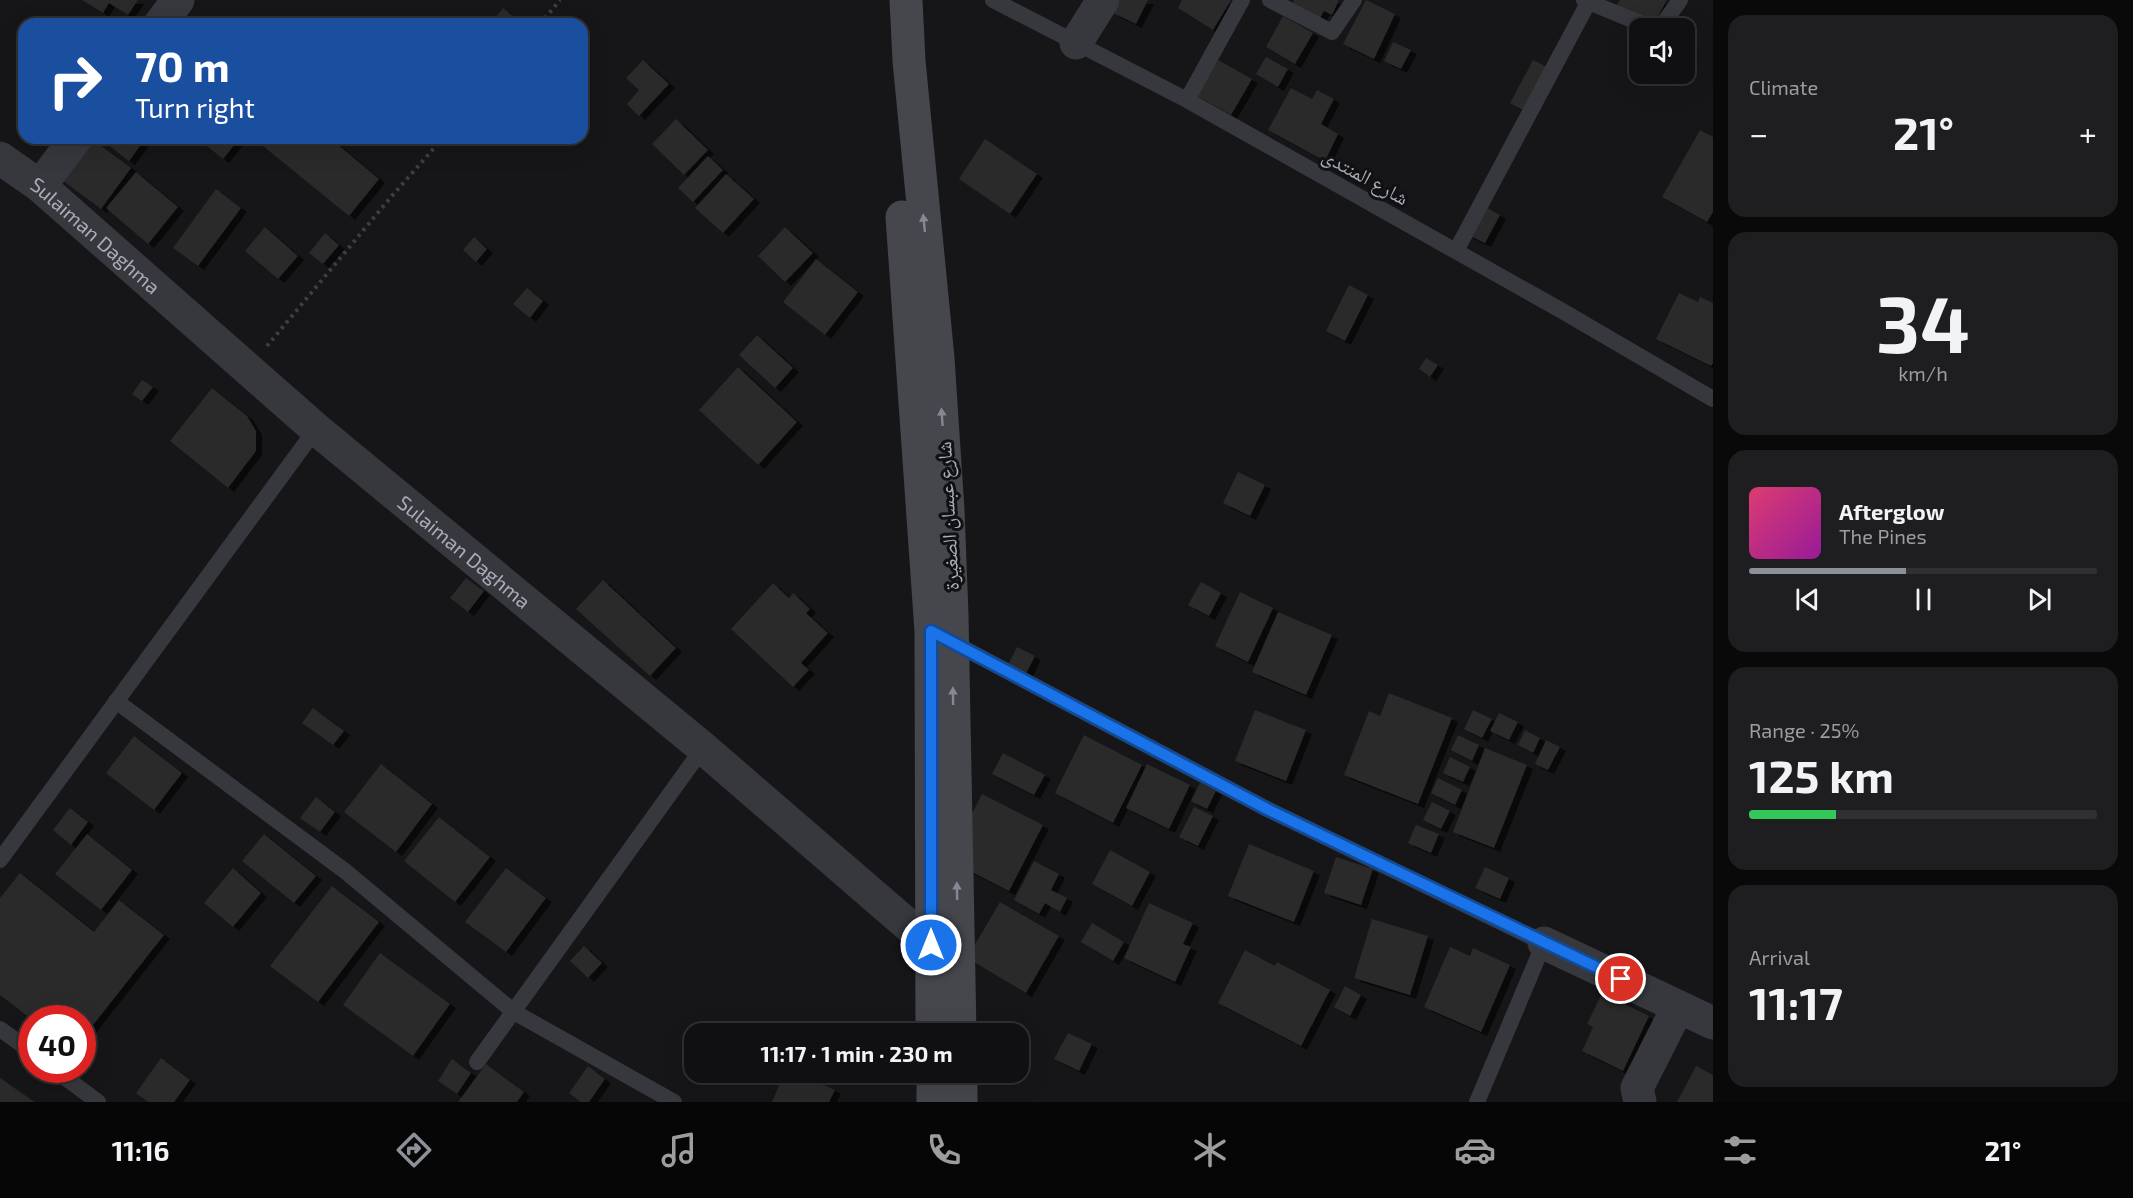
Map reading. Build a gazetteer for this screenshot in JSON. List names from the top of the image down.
{
  "streets": {
    "street": ["Sulaiman Daghma", "شارع عبسان الصغيرة"],
    "lane": ["شارع المنتدى"]
  },
  "crossings": [
    ["Sulaiman Daghma", "شارع عبسان الصغيرة"]
  ],
  "page": {
    "tile": [
      "Climate",
      ["34", "km/h"],
      ["Range · 25%", "125 km"],
      ["Arrival", "11:17"]
    ],
    "turn": ["70 m", "Turn right"],
    "heat": ["−", "21°", "+"],
    "song": ["Afterglow", "The Pines"],
    "limit": "40",
    "trip": "11:17 · 1 min · 230 m",
    "tabs": ["11:16", "21°"]
  }
}
